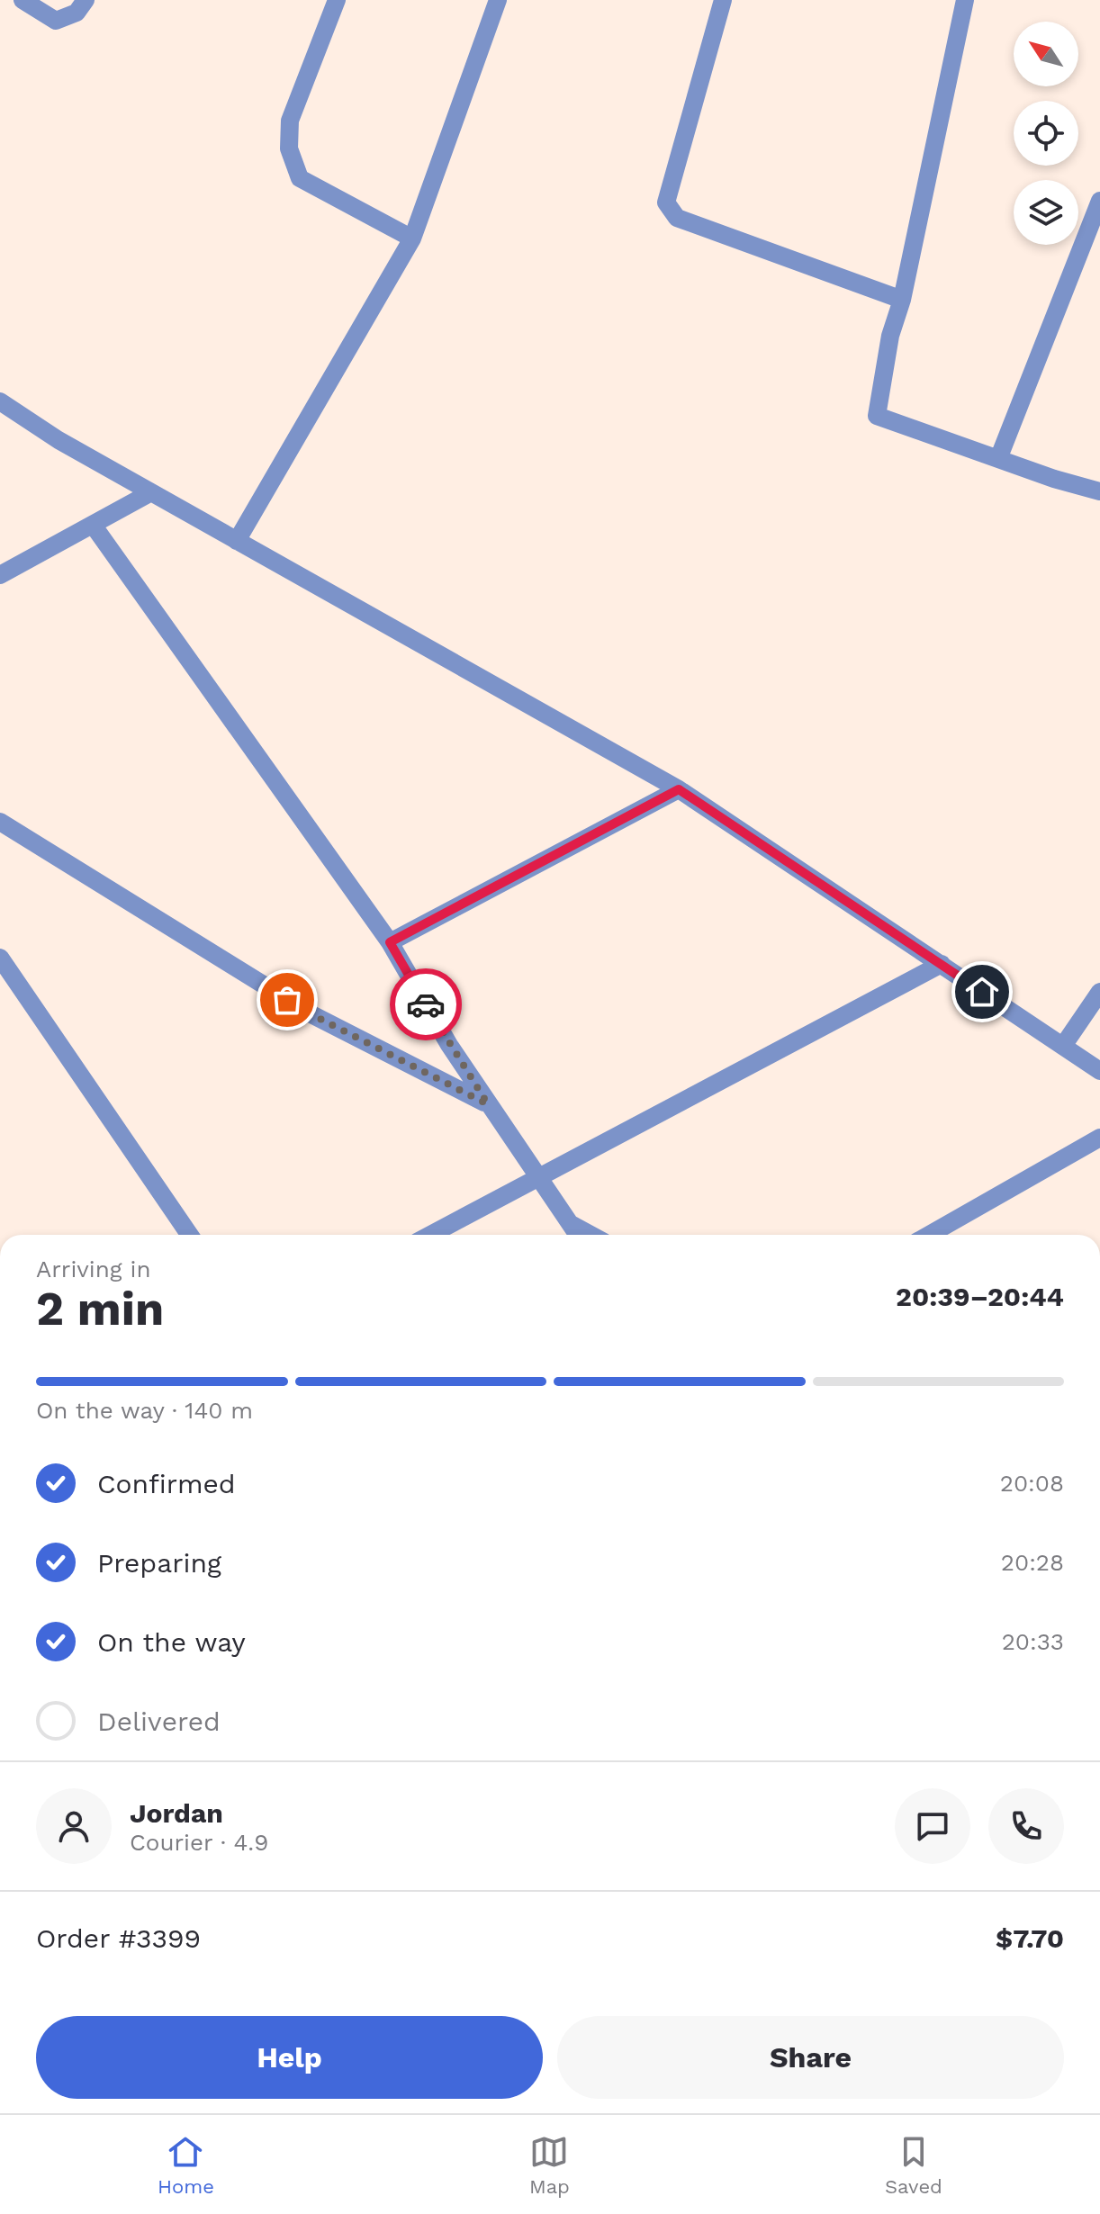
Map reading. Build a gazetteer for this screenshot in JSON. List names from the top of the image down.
{
  "north": "top left",
  "page": {
    "heading": ["2 min", "Arriving in", "20:39–20:44"],
    "panel": [
      "Jordan",
      "Courier · 4.9",
      "Order #3399",
      "$7.70"
    ],
    "bar": "On the way · 140 m",
    "list": [
      ["Confirmed", "20:08"],
      ["Preparing", "20:28"],
      ["On the way", "20:33"],
      "Delivered"
    ],
    "buttons": ["Help", "Share"],
    "tabs": ["Home", "Map", "Saved"]
  }
}
